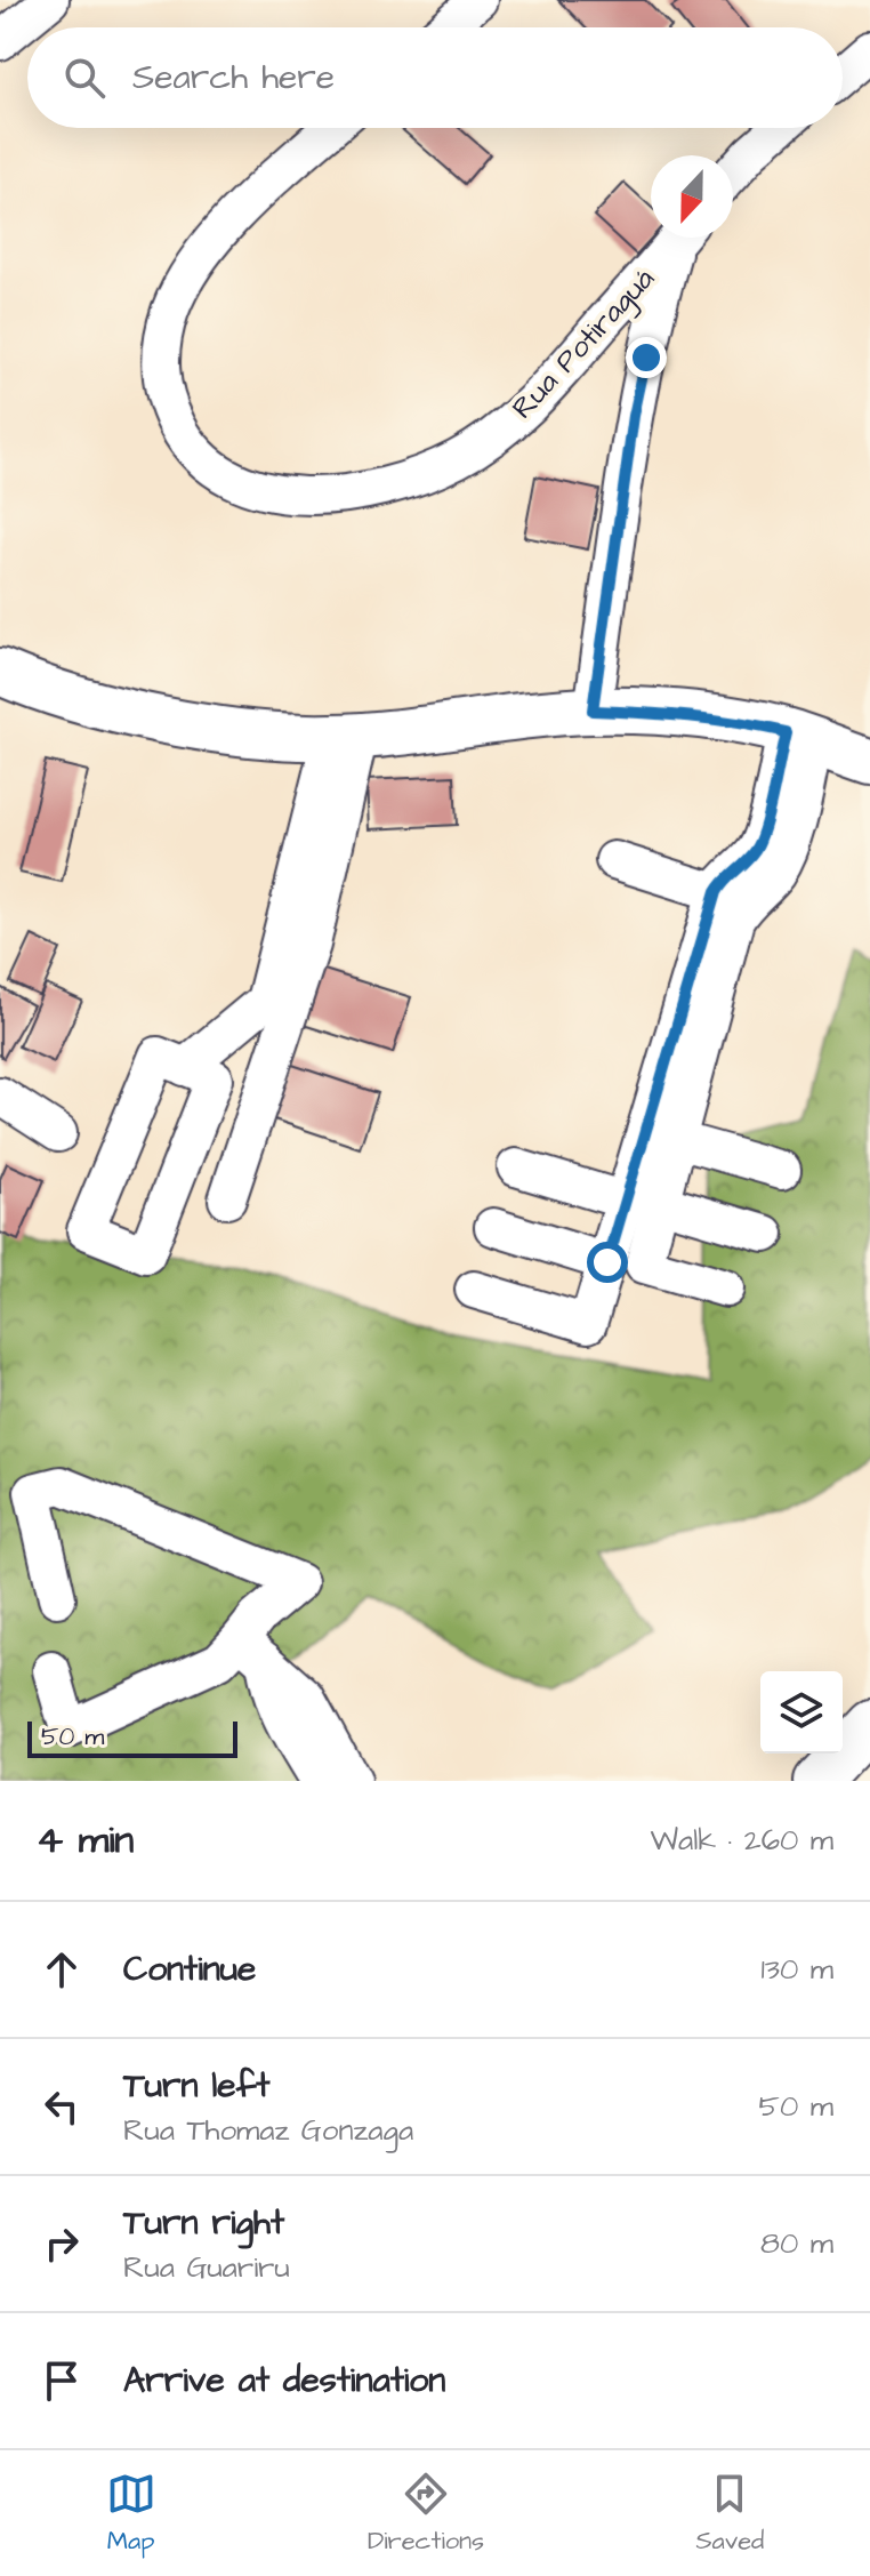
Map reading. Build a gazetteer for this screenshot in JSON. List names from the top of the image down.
{
  "streets": {
    "street": ["Rua Potiraguá"]
  },
  "scale_bar": "50 m",
  "north": "bottom",
  "page": {
    "search": "Search here",
    "scale": "50 m",
    "heading": ["4 min", "Walk · 260 m"],
    "list": [
      ["Continue", "130 m"],
      ["Turn left", "Rua Thomaz Gonzaga", "50 m"],
      ["Turn right", "Rua Guariru", "80 m"],
      "Arrive at destination"
    ],
    "nav": ["Map", "Directions", "Saved"]
  }
}
